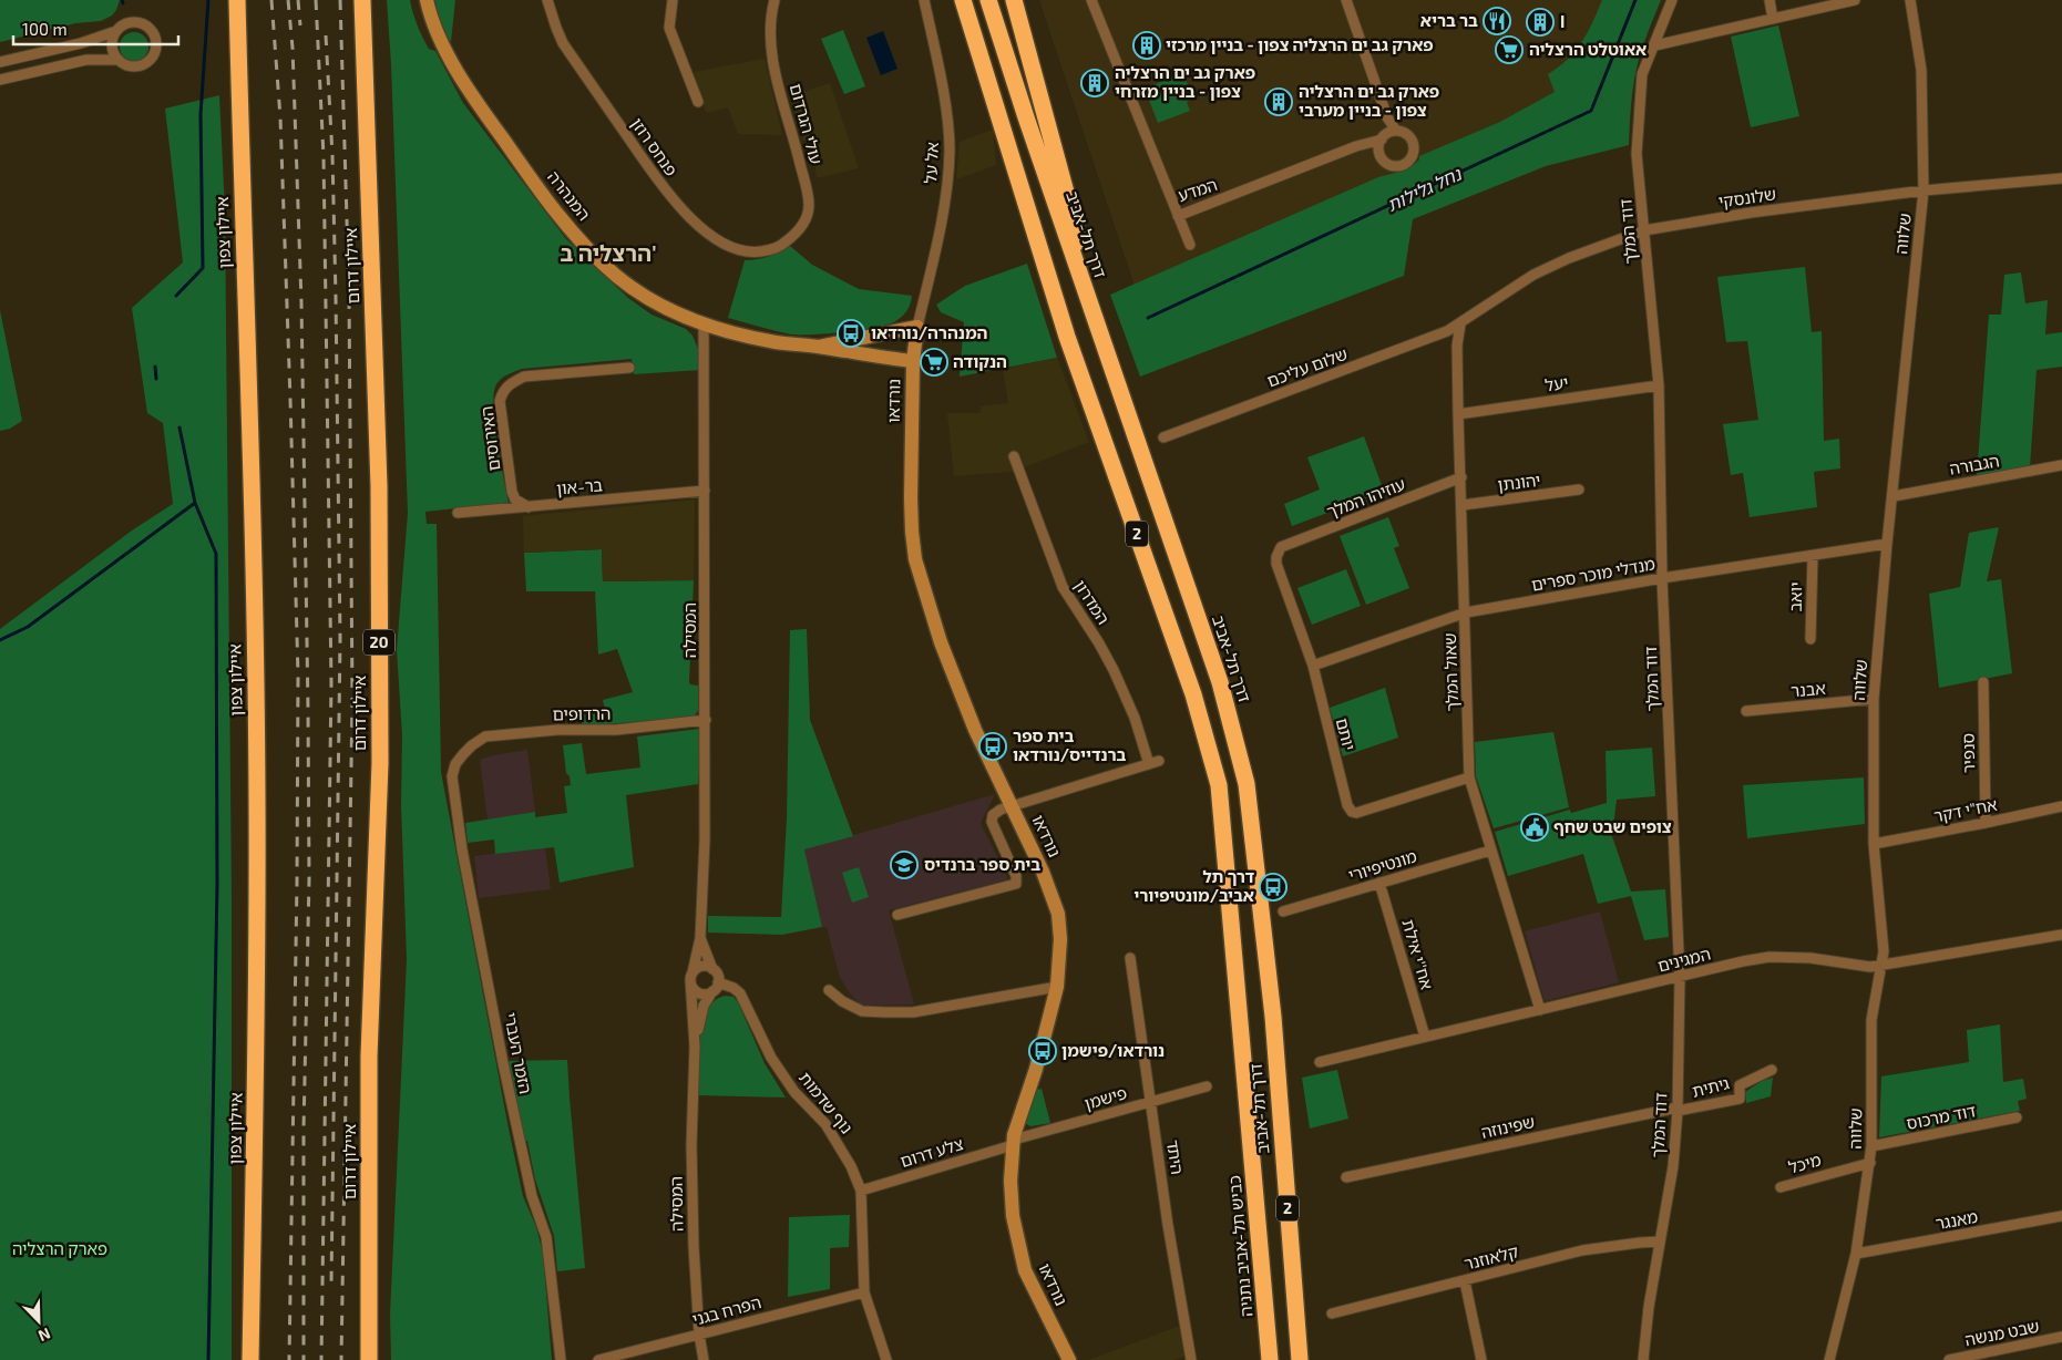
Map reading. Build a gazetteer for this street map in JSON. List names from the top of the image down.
{
  "streets": {
    "highway": [
      "איילון צפון",
      "דרך תל-אביב",
      "איילון דרום",
      "2",
      "20",
      "כביש תל-אביב נתניה"
    ],
    "street": [
      "עולי הגרדום",
      "פנחס רוזן",
      "אל על",
      "המדע",
      "המנהרה",
      "שלונסקי",
      "דוד המלך",
      "שלווה",
      "שלום עליכם",
      "יעל",
      "נורדאו",
      "האירוסים",
      "הגבורה",
      "יהונתן",
      "בר-און",
      "עוזיהו המלך",
      "מנדלי מוכר ספרים",
      "יואב",
      "המדרון",
      "המסילה",
      "שאול המלך",
      "אבנר",
      "הרדופים",
      "יותם",
      "סנפיר",
      "אח\"י דקר",
      "מונטיפיורי",
      "אח''י אילת",
      "המגינים",
      "הזמר העברי",
      "גיתית",
      "פישמן",
      "נוף שדמות",
      "דוד מרכוס",
      "שפינוזה",
      "צלע דרום",
      "היתד",
      "מיכל",
      "מאנגר",
      "קלאוזנר",
      "הפרח בגני",
      "שבט מנשה"
    ]
  },
  "crossings": [
    ["עולי הגרדום", "פנחס רוזן"],
    ["אל על", "המנהרה"],
    ["אל על", "נורדאו"],
    ["המנהרה", "נורדאו"],
    ["המנהרה", "המסילה"],
    ["שלונסקי", "דוד המלך"],
    ["שלונסקי", "שלווה"],
    ["שלונסקי", "שלום עליכם"],
    ["שלונסקי", "שאול המלך"],
    ["דוד המלך", "יעל"],
    ["דוד המלך", "מנדלי מוכר ספרים"],
    ["דוד המלך", "המגינים"],
    ["דוד המלך", "גיתית"],
    ["דוד המלך", "שפינוזה"],
    ["דוד המלך", "קלאוזנר"],
    ["שלווה", "הגבורה"],
    ["שלווה", "מנדלי מוכר ספרים"],
    ["שלווה", "אבנר"],
    ["שלווה", "אח\"י דקר"],
    ["שלווה", "המגינים"],
    ["שלווה", "דוד מרכוס"],
    ["שלווה", "מיכל"],
    ["שלווה", "מאנגר"],
    ["דרך תל-אביב", "כביש תל-אביב נתניה"],
    ["שלום עליכם", "שאול המלך"],
    ["יעל", "שאול המלך"],
    ["נורדאו", "המדרון"],
    ["נורדאו", "פישמן"],
    ["נורדאו", "צלע דרום"],
    ["האירוסים", "בר-און"],
    ["יהונתן", "שאול המלך"],
    ["בר-און", "המסילה"],
    ["עוזיהו המלך", "שאול המלך"],
    ["עוזיהו המלך", "יותם"],
    ["מנדלי מוכר ספרים", "יואב"],
    ["מנדלי מוכר ספרים", "שאול המלך"],
    ["מנדלי מוכר ספרים", "יותם"],
    ["המסילה", "הרדופים"],
    ["המסילה", "נוף שדמות"],
    ["המסילה", "הפרח בגני"],
    ["שאול המלך", "יותם"],
    ["שאול המלך", "מונטיפיורי"],
    ["שאול המלך", "המגינים"],
    ["הרדופים", "הזמר העברי"],
    ["סנפיר", "אח\"י דקר"],
    ["מונטיפיורי", "אח''י אילת"],
    ["אח''י אילת", "המגינים"],
    ["גיתית", "שפינוזה"],
    ["פישמן", "צלע דרום"],
    ["פישמן", "היתד"],
    ["נוף שדמות", "צלע דרום"],
    ["נוף שדמות", "הפרח בגני"]
  ],
  "districts": ["הרצליה ב'"],
  "water": ["נחל גלילות"],
  "parks": ["פארק הרצליה"],
  "places": {
    "restaurant": ["בר בריא"],
    "building": [
      "I",
      "פארק גב ים הרצליה צפון - בניין מרכזי",
      "פארק גב ים הרצליה צפון - בניין מזרחי",
      "פארק גב ים הרצליה צפון - בניין מערבי"
    ],
    "supermarket": ["אאוטלט הרצליה", "הנקודה"],
    "bus stop": [
      "המנהרה/נורדאו",
      "בית ספר ברנדייס/נורדאו",
      "דרך תל אביב/מונטיפיורי",
      "נורדאו/פישמן"
    ],
    "public building": ["צופים שבט שחף"],
    "school or university": ["בית ספר ברנדיס"]
  },
  "scale_bar": "100 m",
  "north": "bottom right"
}
